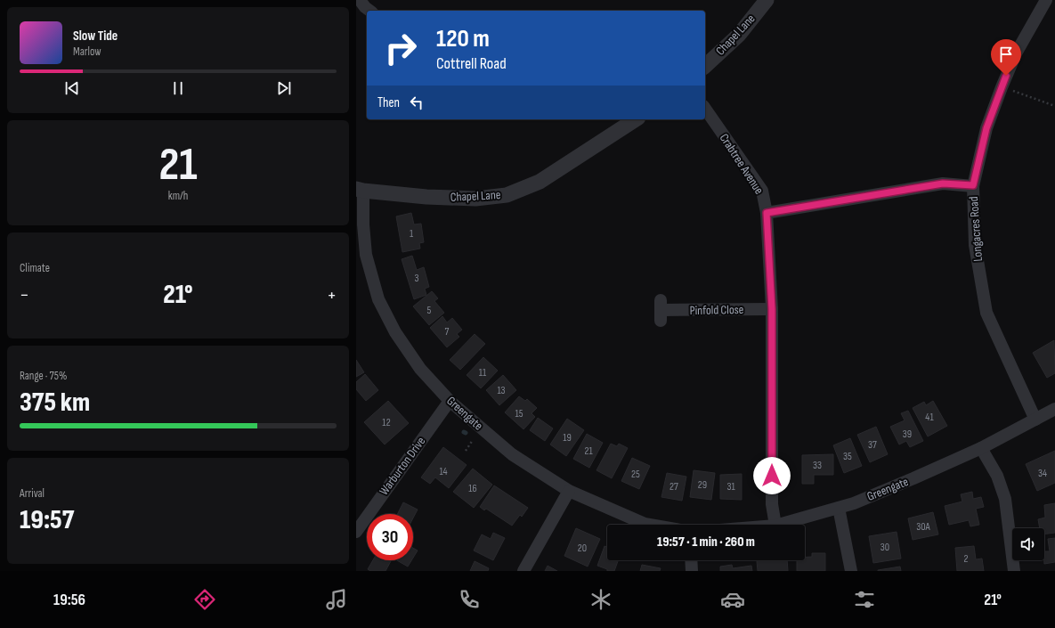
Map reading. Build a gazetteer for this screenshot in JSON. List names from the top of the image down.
{
  "streets": {
    "street": [
      "Chapel Lane",
      "Crabtree Avenue",
      "Longacres Road",
      "Pinfold Close",
      "Greengate",
      "Warburton Drive"
    ]
  },
  "crossings": [
    ["Chapel Lane", "Greengate"],
    ["Crabtree Avenue", "Pinfold Close"],
    ["Longacres Road", "Greengate"],
    ["Greengate", "Warburton Drive"]
  ],
  "house_numbers": [
    "1",
    "3",
    "5",
    "7",
    "11",
    "13",
    "15",
    "41",
    "12",
    "39",
    "19",
    "37",
    "21",
    "35",
    "33",
    "14",
    "34",
    "25",
    "29",
    "27",
    "31",
    "16",
    "30A",
    "30",
    "20",
    "2"
  ],
  "page": {
    "turn": ["120 m", "Cottrell Road"],
    "song": ["Slow Tide", "Marlow"],
    "then": "Then",
    "tile": [
      ["21", "km/h"],
      "Climate",
      ["Range · 75%", "375 km"],
      ["Arrival", "19:57"]
    ],
    "heat": ["−", "21°", "+"],
    "limit": "30",
    "trip": "19:57 · 1 min · 260 m",
    "tabs": ["19:56", "21°"]
  }
}
